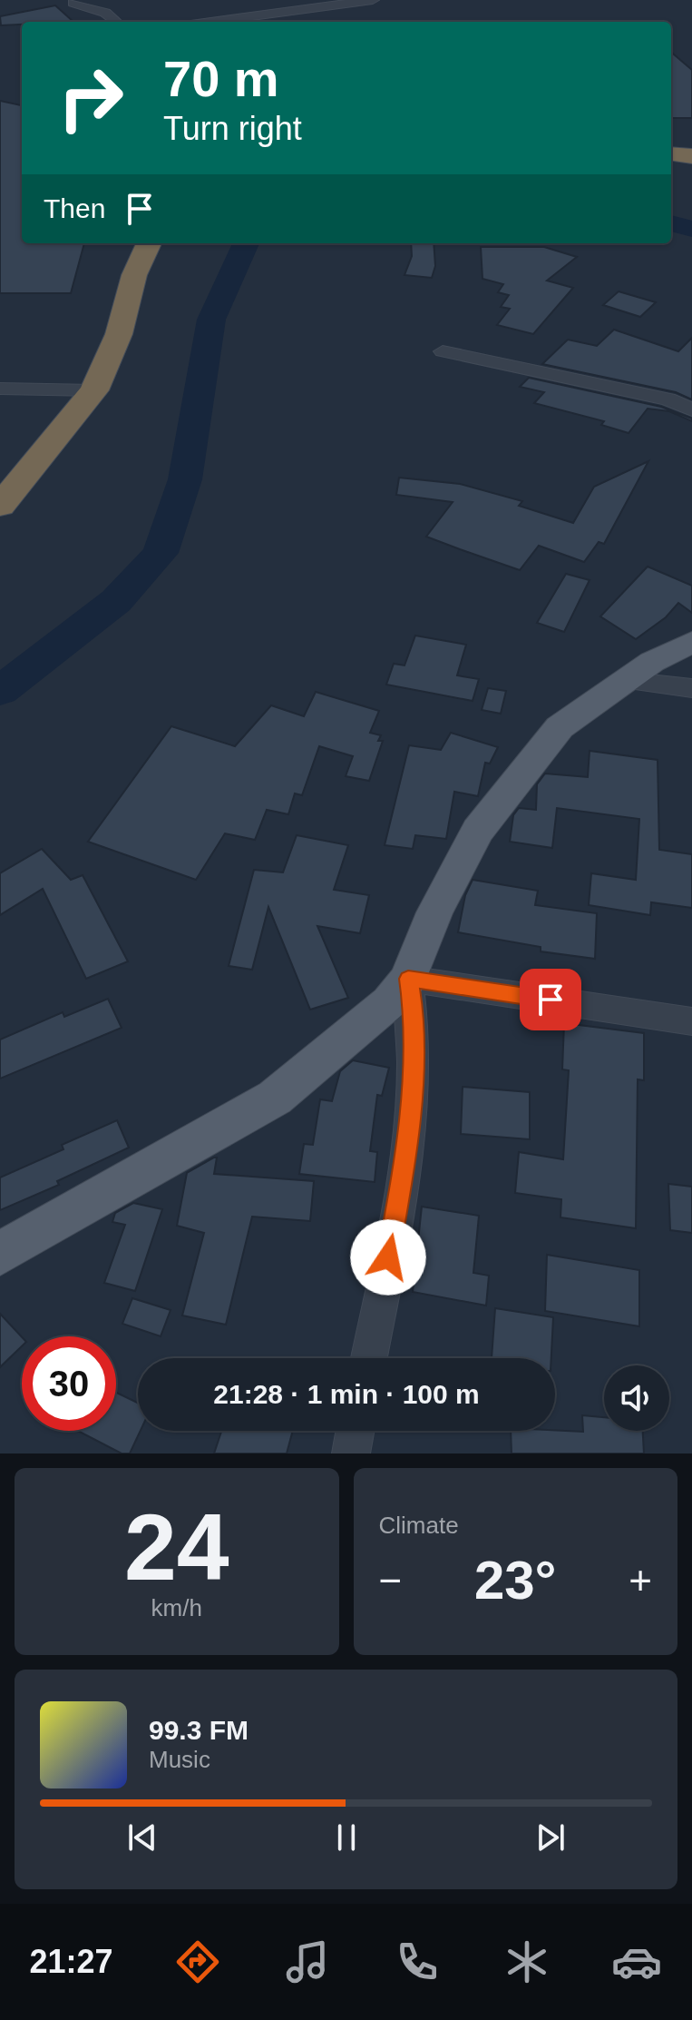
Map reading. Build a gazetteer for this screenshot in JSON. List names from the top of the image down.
{
  "page": {
    "turn": ["70 m", "Turn right"],
    "then": "Then",
    "limit": "30",
    "trip": "21:28 · 1 min · 100 m",
    "tile": [
      ["24", "km/h"],
      "Climate"
    ],
    "heat": ["−", "23°", "+"],
    "song": ["99.3 FM", "Music"],
    "tabs": "21:27"
  }
}
